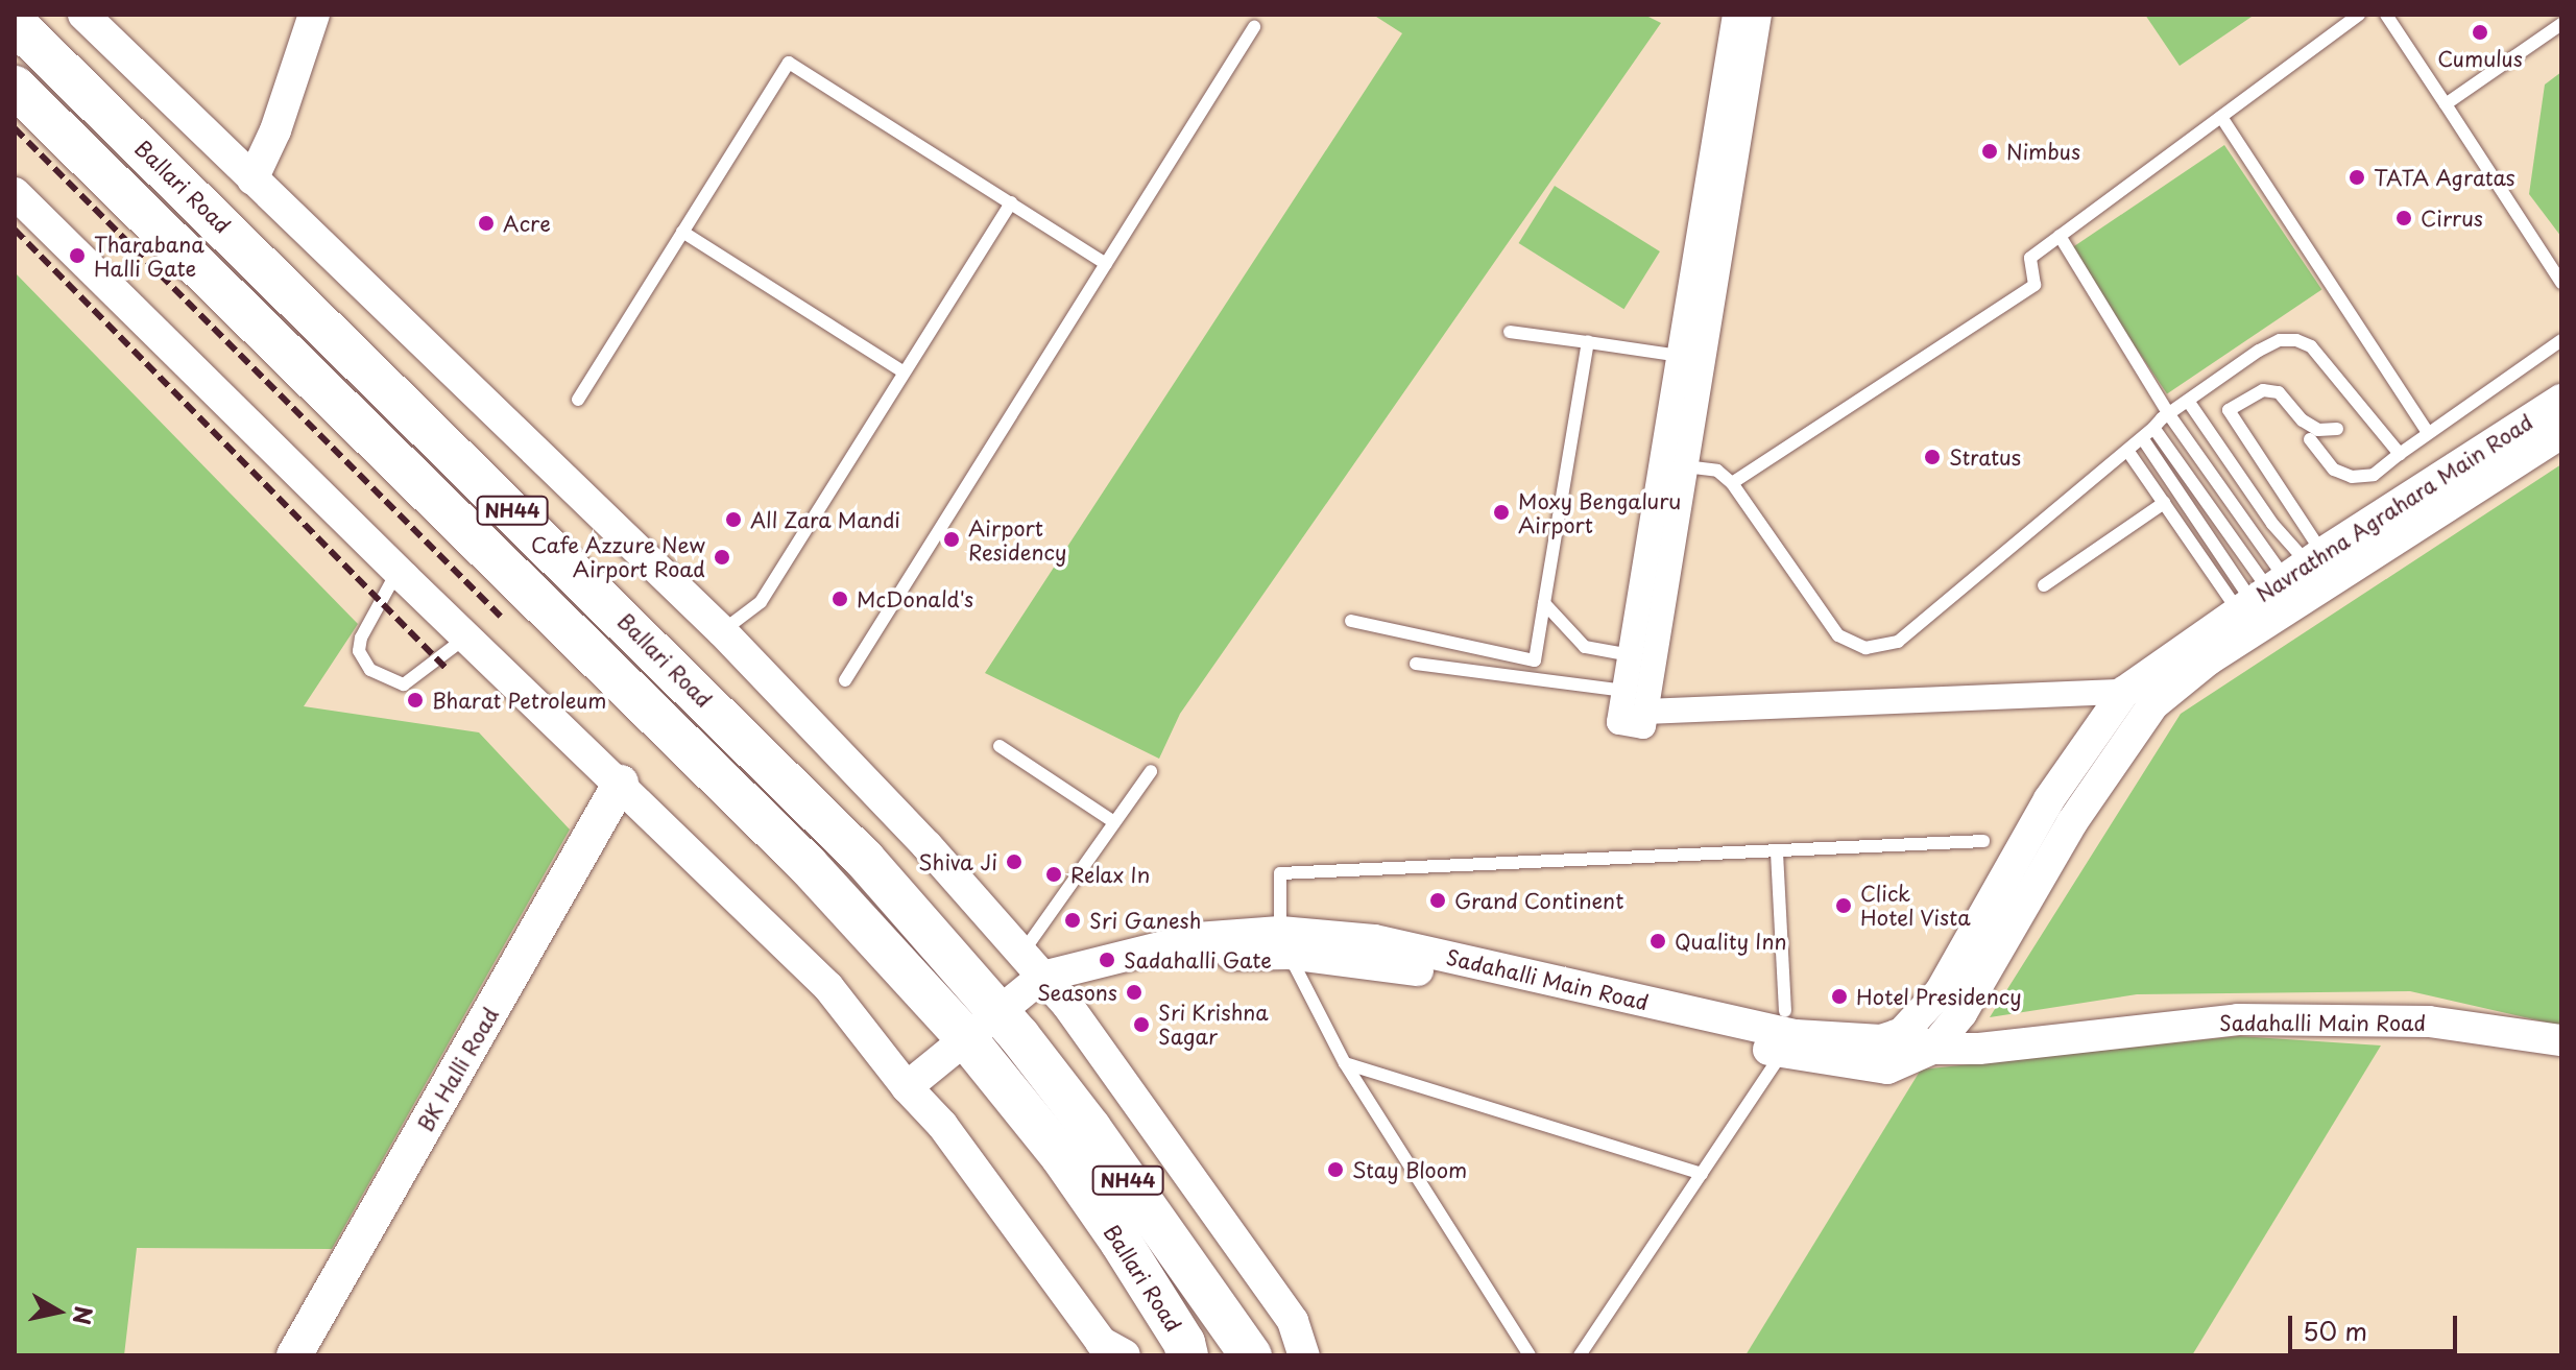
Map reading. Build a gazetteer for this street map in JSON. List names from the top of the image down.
{
  "streets": {
    "highway": ["Ballari Road", "NH44"],
    "main road": ["BK Halli Road"],
    "street": ["Navrathna Agrahara Main Road", "Sadahalli Main Road"]
  },
  "crossings": [
    ["Navrathna Agrahara Main Road", "Sadahalli Main Road"]
  ],
  "places": [
    "Cumulus",
    "Nimbus",
    "TATA Agratas",
    "Cirrus",
    "Acre",
    "Tharabana Halli Gate",
    "Stratus",
    "Moxy Bengaluru Airport",
    "All Zara Mandi",
    "Airport Residency",
    "Cafe Azzure New Airport Road",
    "McDonald's",
    "Bharat Petroleum",
    "Shiva Ji",
    "Relax In",
    "Grand Continent",
    "Click Hotel Vista",
    "Sri Ganesh",
    "Quality Inn",
    "Sadahalli Gate",
    "Seasons",
    "Hotel Presidency",
    "Sri Krishna Sagar",
    "Stay Bloom"
  ],
  "scale_bar": "50 m",
  "north": "right"
}
